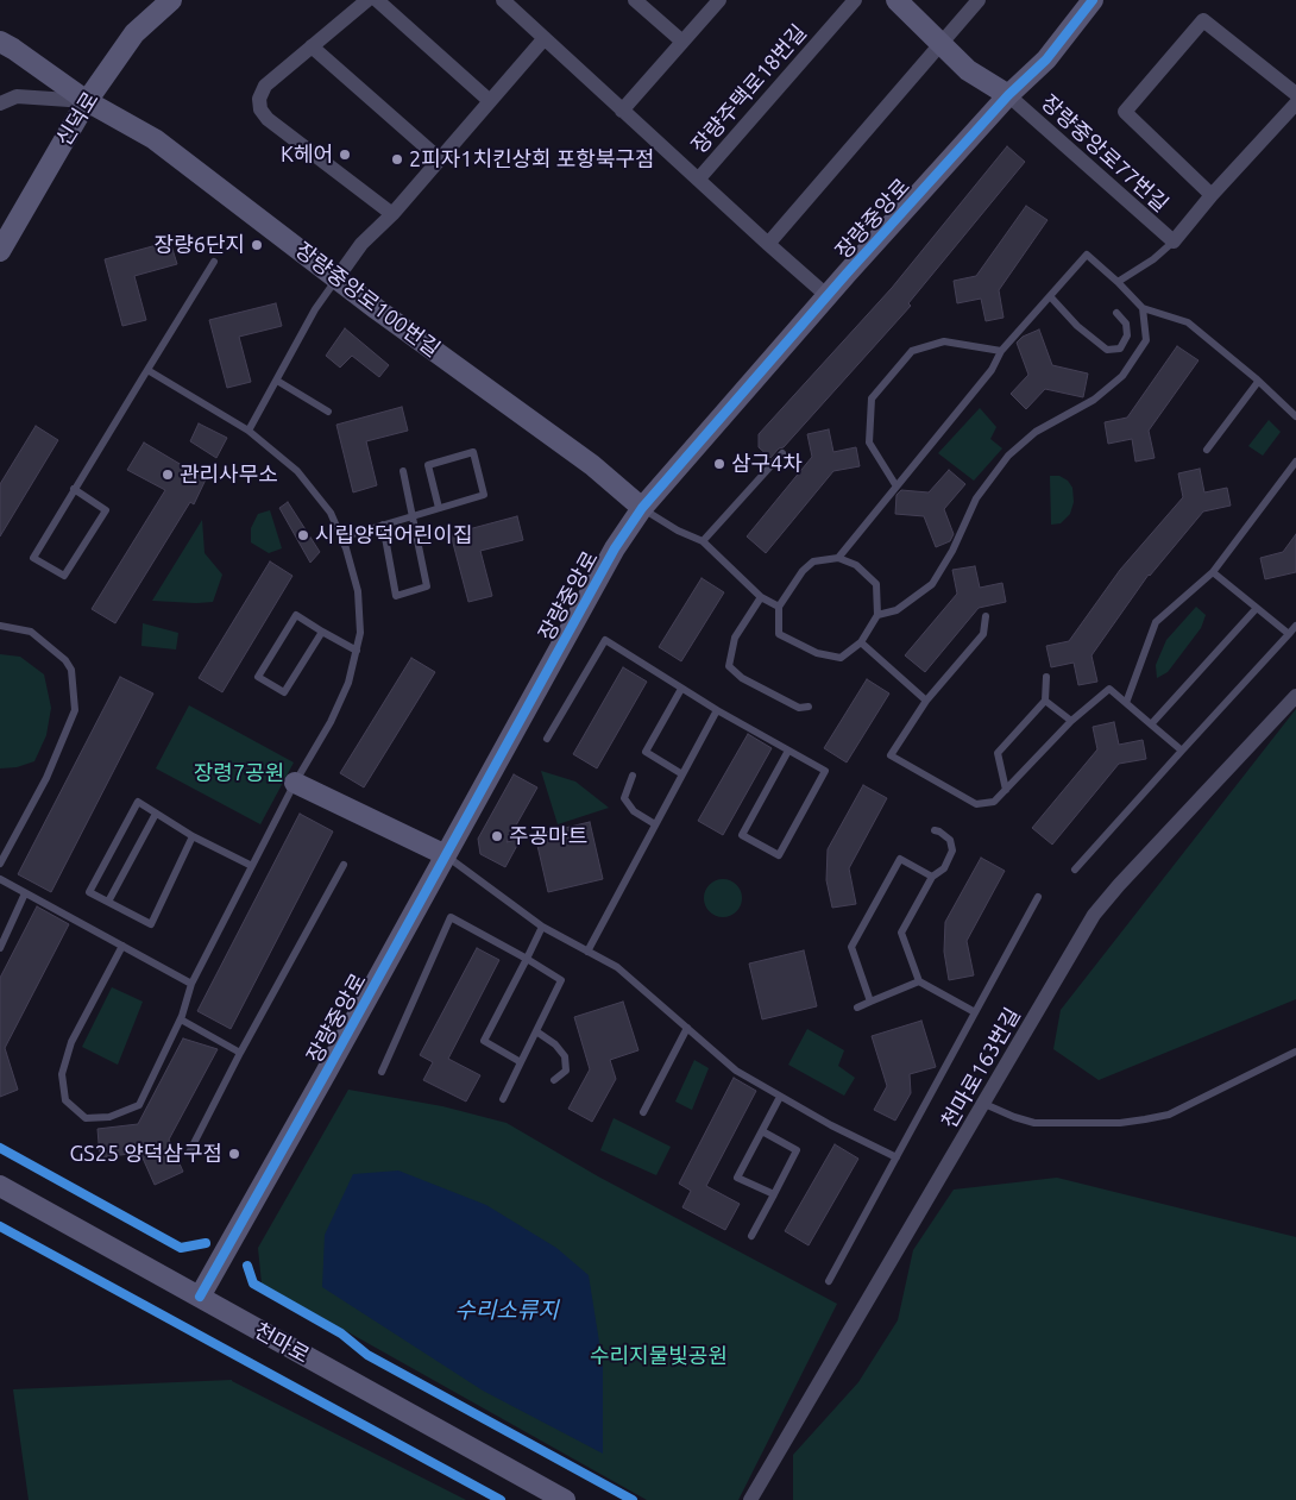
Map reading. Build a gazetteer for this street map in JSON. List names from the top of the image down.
{
  "streets": {
    "street": [
      "장량주택로18번길",
      "신덕로",
      "장량중앙로77번길",
      "장량중앙로",
      "장량중앙로100번길",
      "천마로163번길",
      "천마로"
    ]
  },
  "crossings": [
    ["신덕로", "장량중앙로100번길"],
    ["장량중앙로77번길", "장량중앙로"],
    ["장량중앙로", "장량중앙로100번길"],
    ["장량중앙로", "천마로"]
  ],
  "water": ["수리소류지"],
  "parks": ["장령7공원", "수리지물빛공원"],
  "places": [
    "K헤어",
    "2피자1치킨상회 포항북구점",
    "장량6단지",
    "삼구4차",
    "관리사무소",
    "시립양덕어린이집",
    "주공마트",
    "GS25 양덕삼구점"
  ]
}
